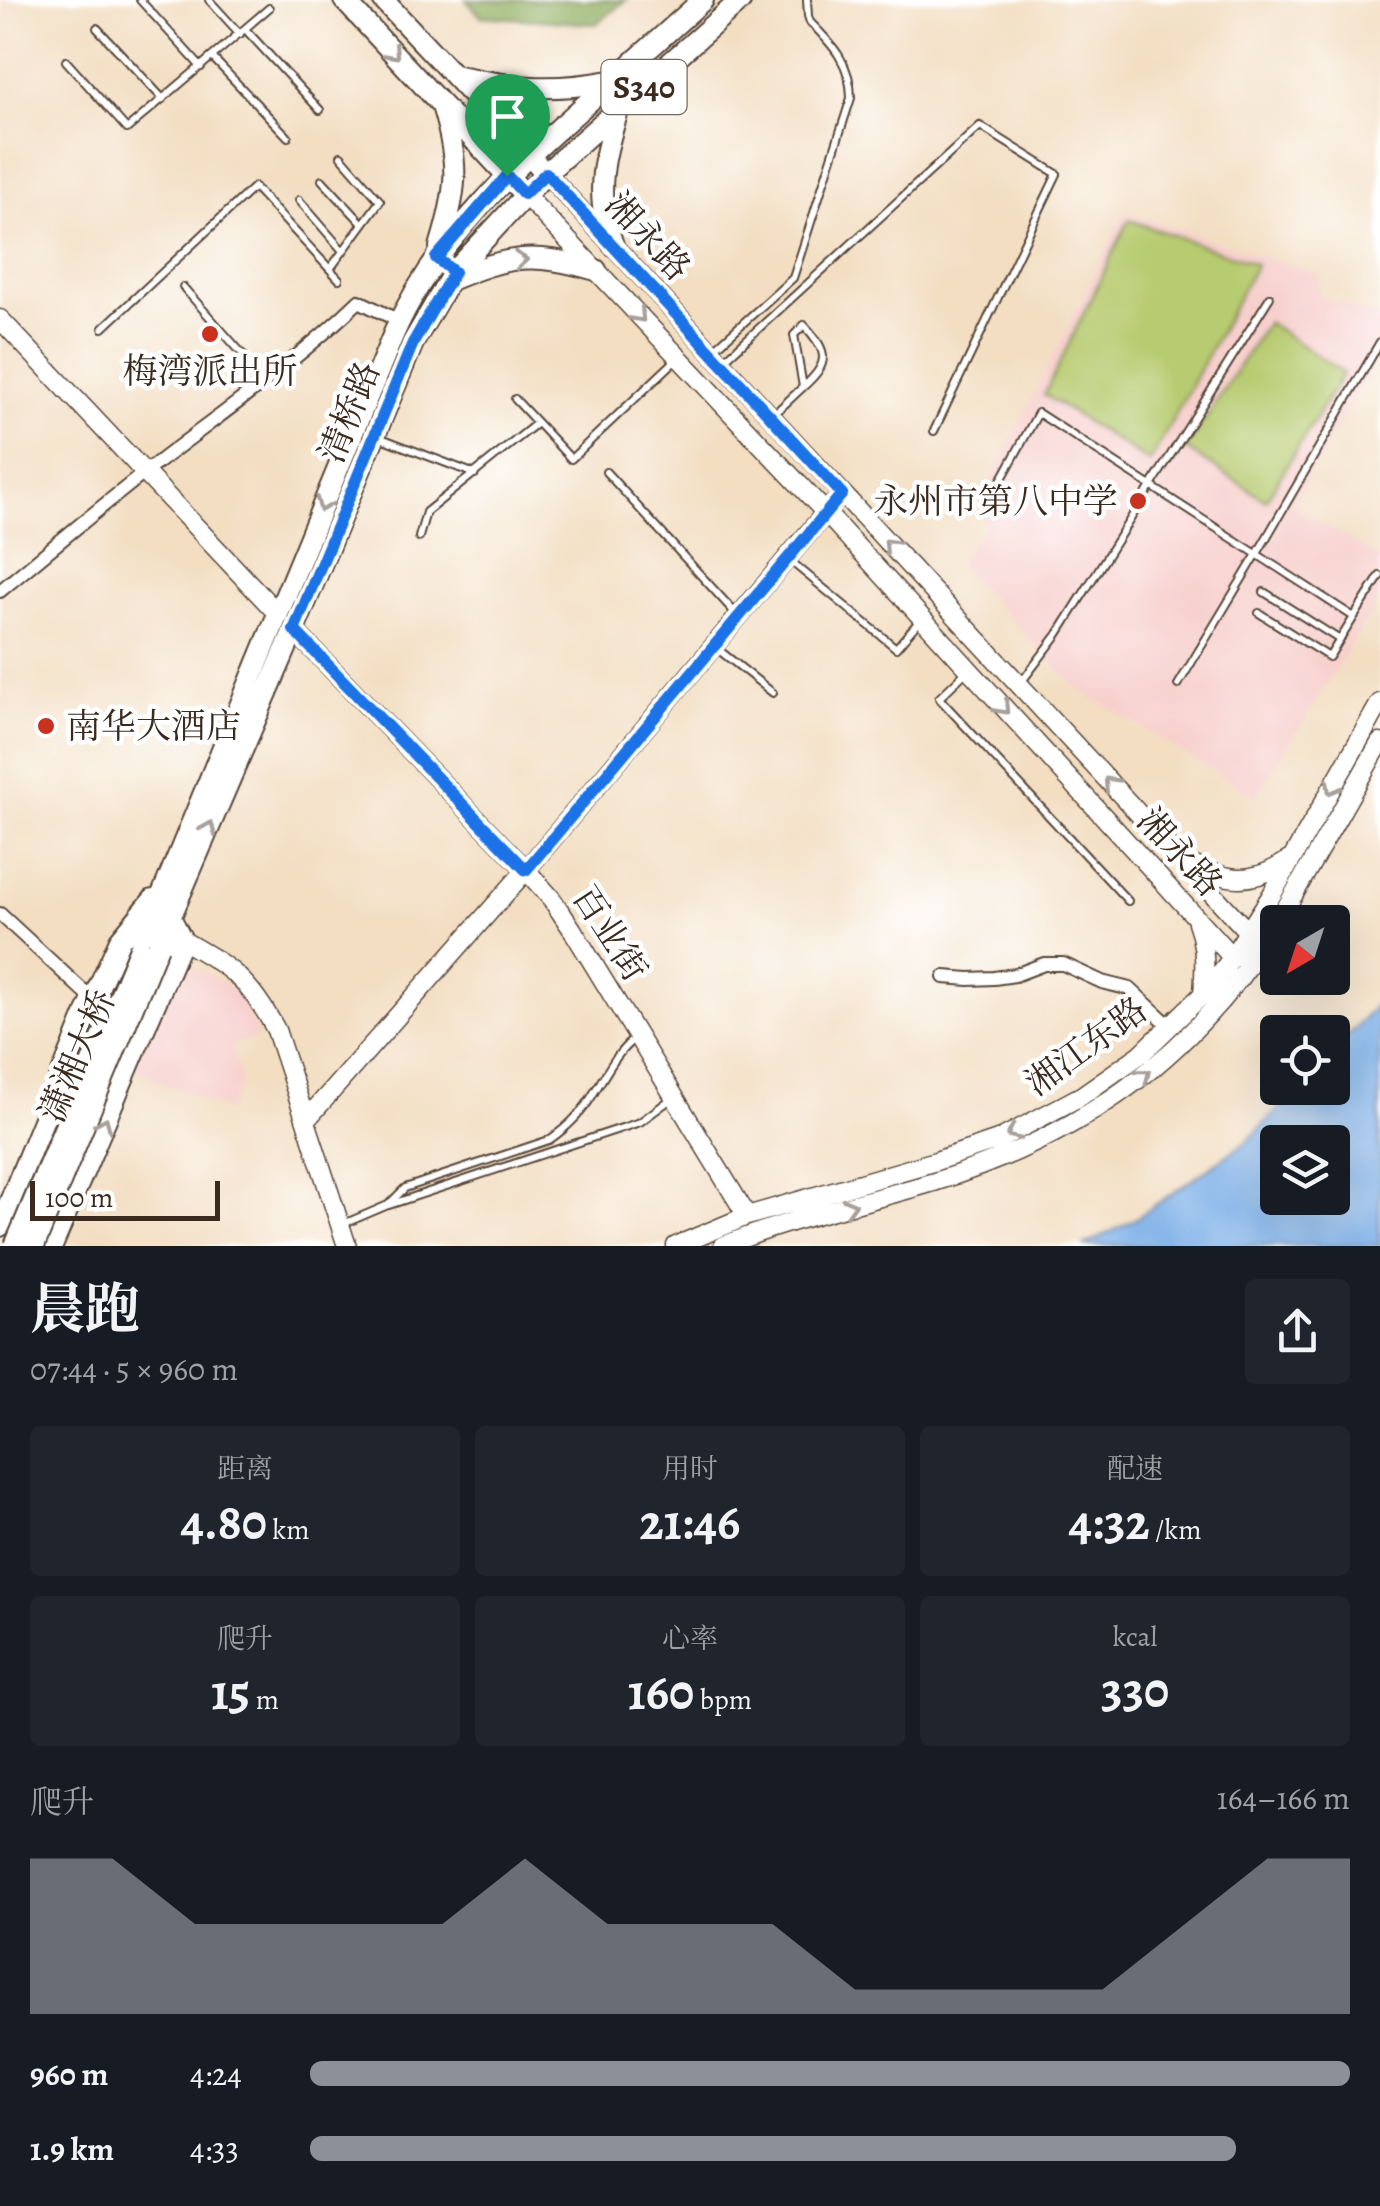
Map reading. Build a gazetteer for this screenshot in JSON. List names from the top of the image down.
{
  "streets": {
    "main road": [
      "S340",
      "湘永路",
      "清桥路",
      "百业街",
      "湘江东路",
      "潇湘大桥"
    ]
  },
  "crossings": [
    ["S340", "湘永路"],
    ["S340", "清桥路"],
    ["湘永路", "清桥路"],
    ["湘永路", "湘江东路"],
    ["清桥路", "百业街"],
    ["清桥路", "潇湘大桥"],
    ["百业街", "湘江东路"]
  ],
  "places": ["梅湾派出所", "永州市第八中学", "南华大酒店"],
  "scale_bar": "100 m",
  "north": "bottom left",
  "page": {
    "scale": "100 m",
    "heading": ["晨跑", "07:44 · 5 × 960 m"],
    "stats": [
      ["距离", "4.80 km"],
      ["用时", "21:46"],
      ["配速", "4:32 /km"],
      ["爬升", "15 m"],
      ["心率", "160 bpm"],
      ["kcal", "330"]
    ],
    "chart": ["爬升", "164–166 m"],
    "list": [
      {
        "name": "960 m",
        "note": "4:24"
      },
      {
        "name": "1.9 km",
        "note": "4:33"
      }
    ]
  }
}
